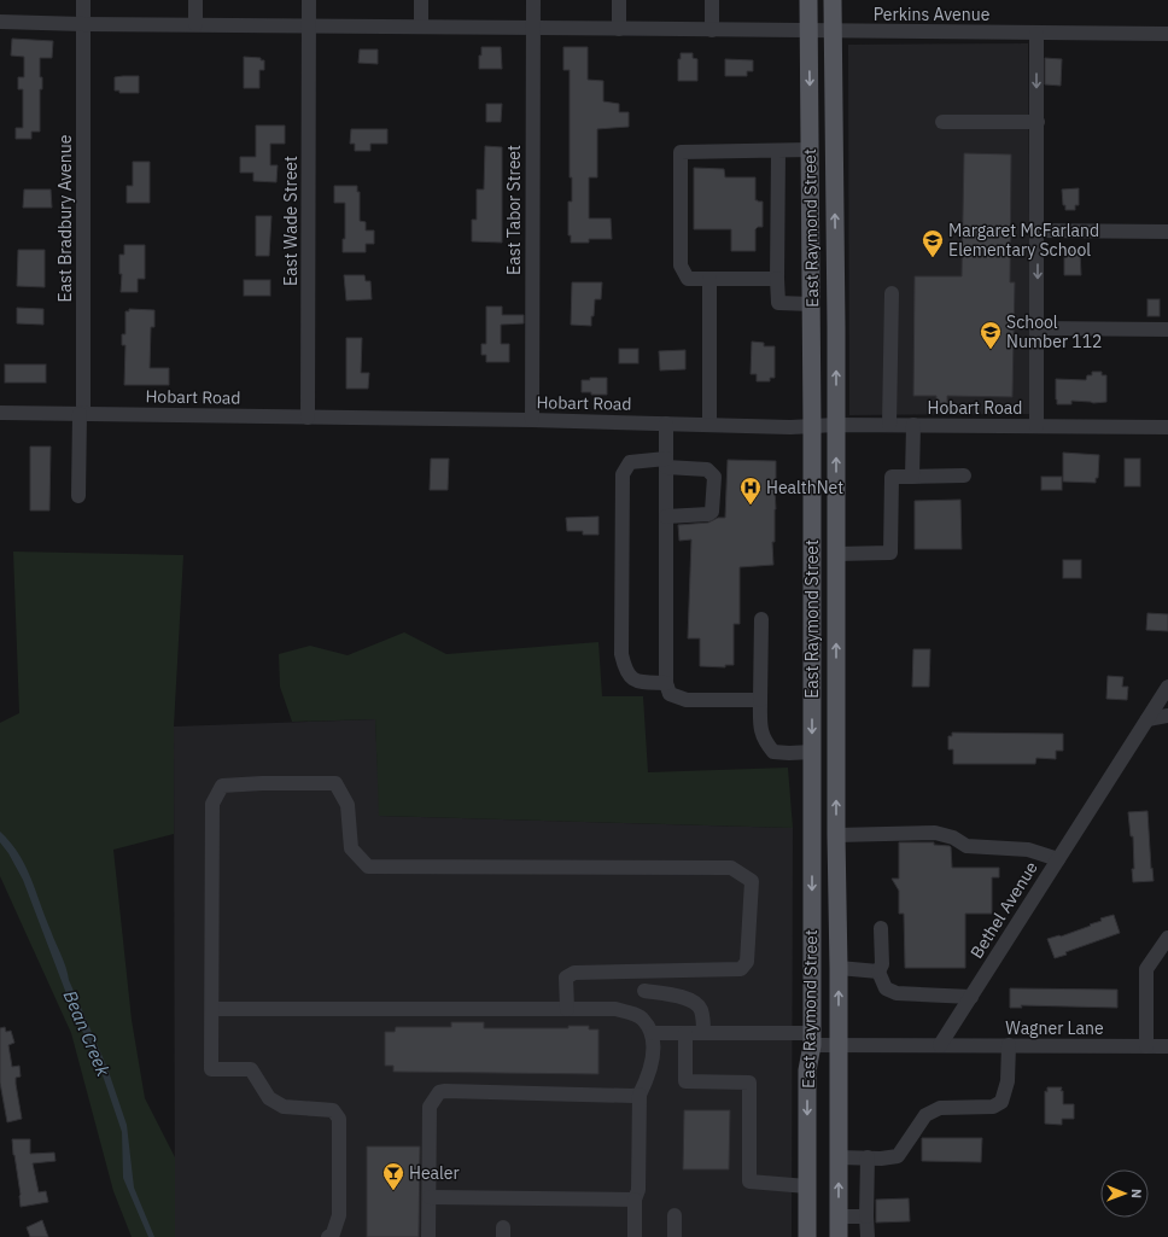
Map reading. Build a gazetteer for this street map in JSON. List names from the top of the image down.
{
  "streets": {
    "main road": ["East Raymond Street"],
    "street": [
      "Perkins Avenue",
      "East Tabor Street",
      "East Bradbury Avenue",
      "East Wade Street",
      "Hobart Road",
      "Bethel Avenue",
      "Wagner Lane"
    ]
  },
  "crossings": [
    ["Perkins Avenue", "East Tabor Street"],
    ["Perkins Avenue", "East Bradbury Avenue"],
    ["Perkins Avenue", "East Wade Street"],
    ["Perkins Avenue", "East Raymond Street"],
    ["East Tabor Street", "Hobart Road"],
    ["East Bradbury Avenue", "Hobart Road"],
    ["East Wade Street", "Hobart Road"],
    ["East Raymond Street", "Hobart Road"],
    ["Bethel Avenue", "Wagner Lane"]
  ],
  "water": ["Bean Creek"],
  "places": {
    "school or university": ["Margaret McFarland Elementary School", "School Number 112"],
    "hospital": ["HealthNet"],
    "bar": ["Healer"]
  },
  "north": "right"
}
